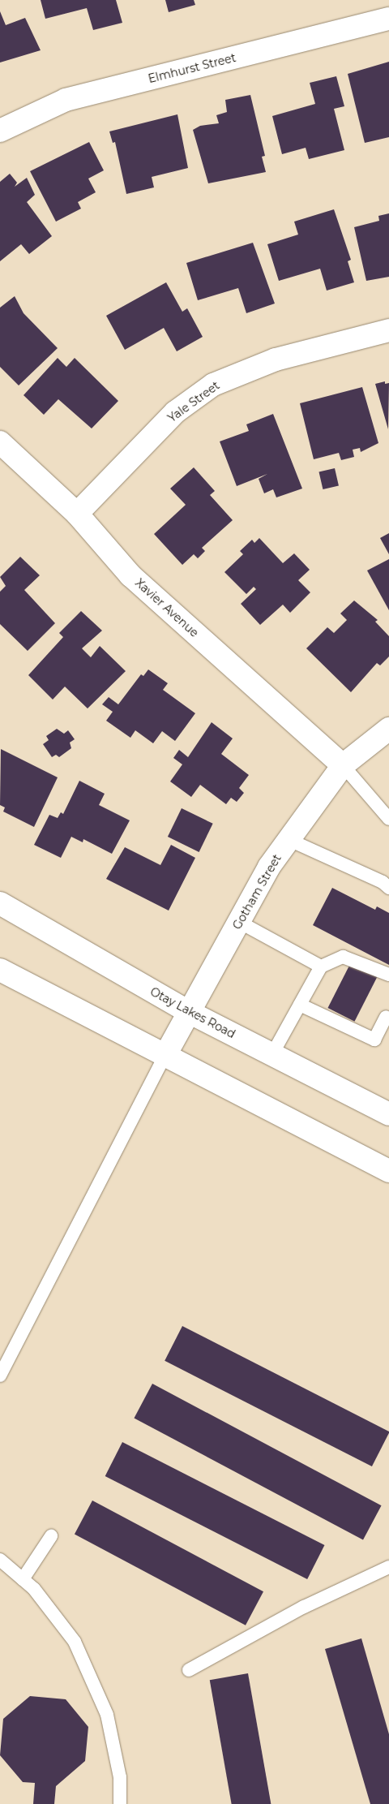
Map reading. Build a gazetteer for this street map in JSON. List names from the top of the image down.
{
  "streets": {
    "street": [
      "Elmhurst Street",
      "Yale Street",
      "Xavier Avenue",
      "Gotham Street",
      "Otay Lakes Road"
    ]
  },
  "crossings": [
    ["Yale Street", "Xavier Avenue"],
    ["Xavier Avenue", "Gotham Street"],
    ["Gotham Street", "Otay Lakes Road"]
  ]
}
